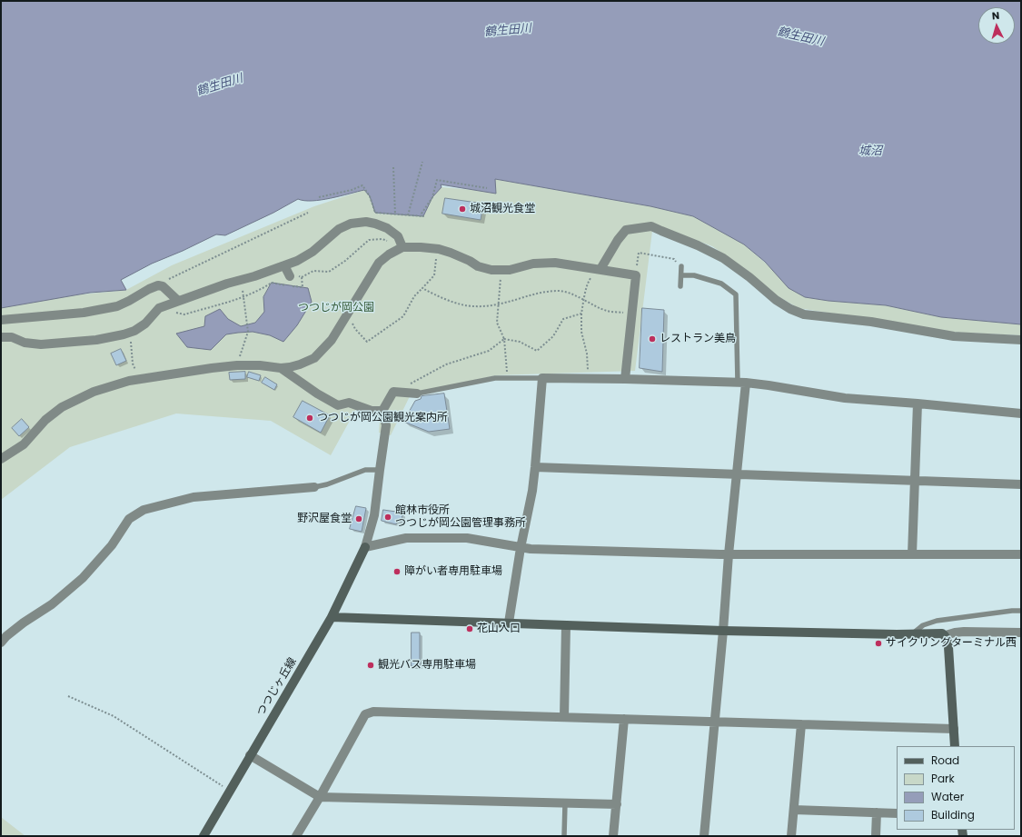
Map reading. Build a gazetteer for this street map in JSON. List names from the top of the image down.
{
  "streets": {
    "street": ["つつじヶ丘線"]
  },
  "water": ["鶴生田川", "城沼"],
  "parks": ["つつじが岡公園"],
  "places": [
    "城沼観光食堂",
    "レストラン美鳥",
    "つつじが岡公園観光案内所",
    "館林市役所 つつじが岡公園管理事務所",
    "野沢屋食堂",
    "障がい者専用駐車場",
    "花山入口",
    "サイクリングターミナル西",
    "観光バス専用駐車場"
  ],
  "legend": [
    "Road",
    "Park",
    "Water",
    "Building"
  ],
  "north": "top"
}
